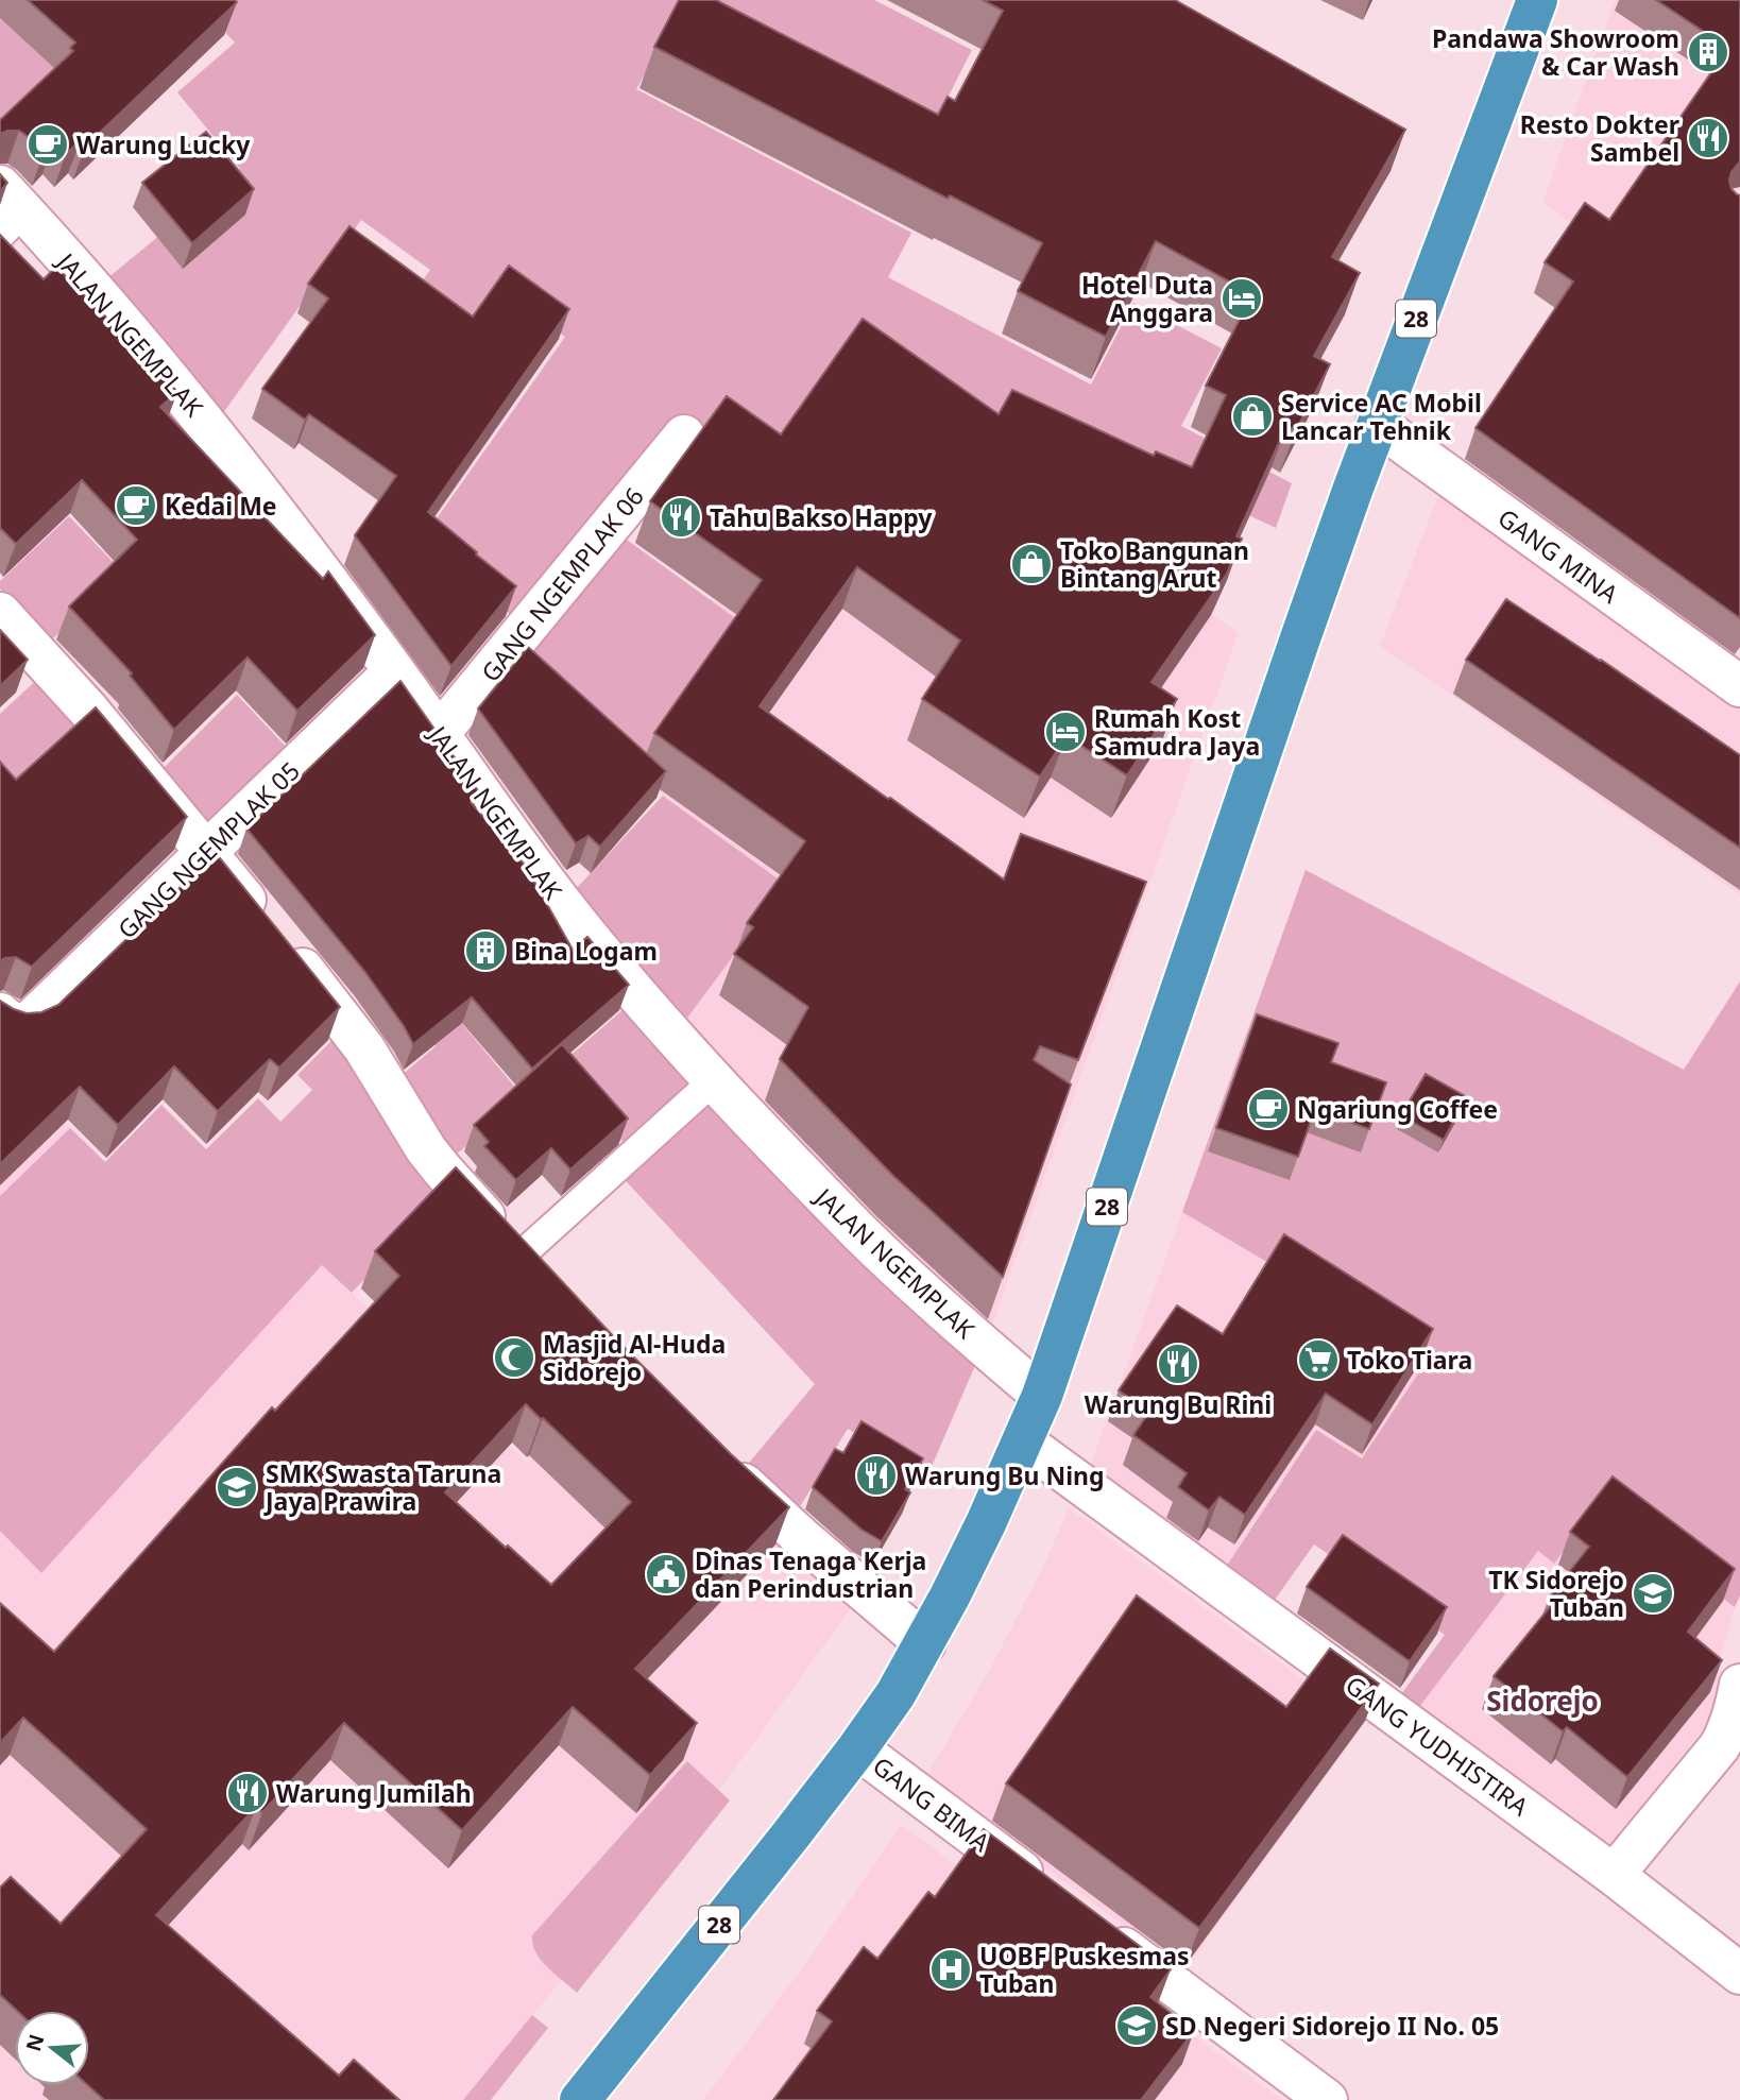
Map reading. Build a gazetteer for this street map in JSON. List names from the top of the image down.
{
  "streets": {
    "highway": ["28"],
    "street": [
      "JALAN NGEMPLAK",
      "GANG MINA",
      "GANG NGEMPLAK 06",
      "GANG NGEMPLAK 05",
      "GANG YUDHISTIRA",
      "GANG BIMA"
    ]
  },
  "crossings": [
    ["28", "JALAN NGEMPLAK"],
    ["28", "GANG MINA"],
    ["28", "GANG YUDHISTIRA"],
    ["28", "GANG BIMA"],
    ["JALAN NGEMPLAK", "GANG NGEMPLAK 06"],
    ["JALAN NGEMPLAK", "GANG NGEMPLAK 05"]
  ],
  "districts": ["Sidorejo"],
  "places": {
    "building": ["Pandawa Showroom & Car Wash", "Bina Logam"],
    "restaurant": [
      "Resto Dokter Sambel",
      "Tahu Bakso Happy",
      "Warung Bu Rini",
      "Warung Bu Ning",
      "Warung Jumilah"
    ],
    "cafe": ["Warung Lucky", "Kedai Me", "Ngariung Coffee"],
    "hotel": ["Hotel Duta Anggara", "Rumah Kost Samudra Jaya"],
    "shop": ["Service AC Mobil Lancar Tehnik", "Toko Bangunan Bintang Arut"],
    "mosque": ["Masjid Al-Huda Sidorejo"],
    "supermarket": ["Toko Tiara"],
    "school or university": ["SMK Swasta Taruna Jaya Prawira", "TK Sidorejo Tuban", "SD Negeri Sidorejo II No. 05"],
    "public building": ["Dinas Tenaga Kerja dan Perindustrian"],
    "hospital": ["UOBF Puskesmas Tuban"]
  },
  "north": "left"
}
